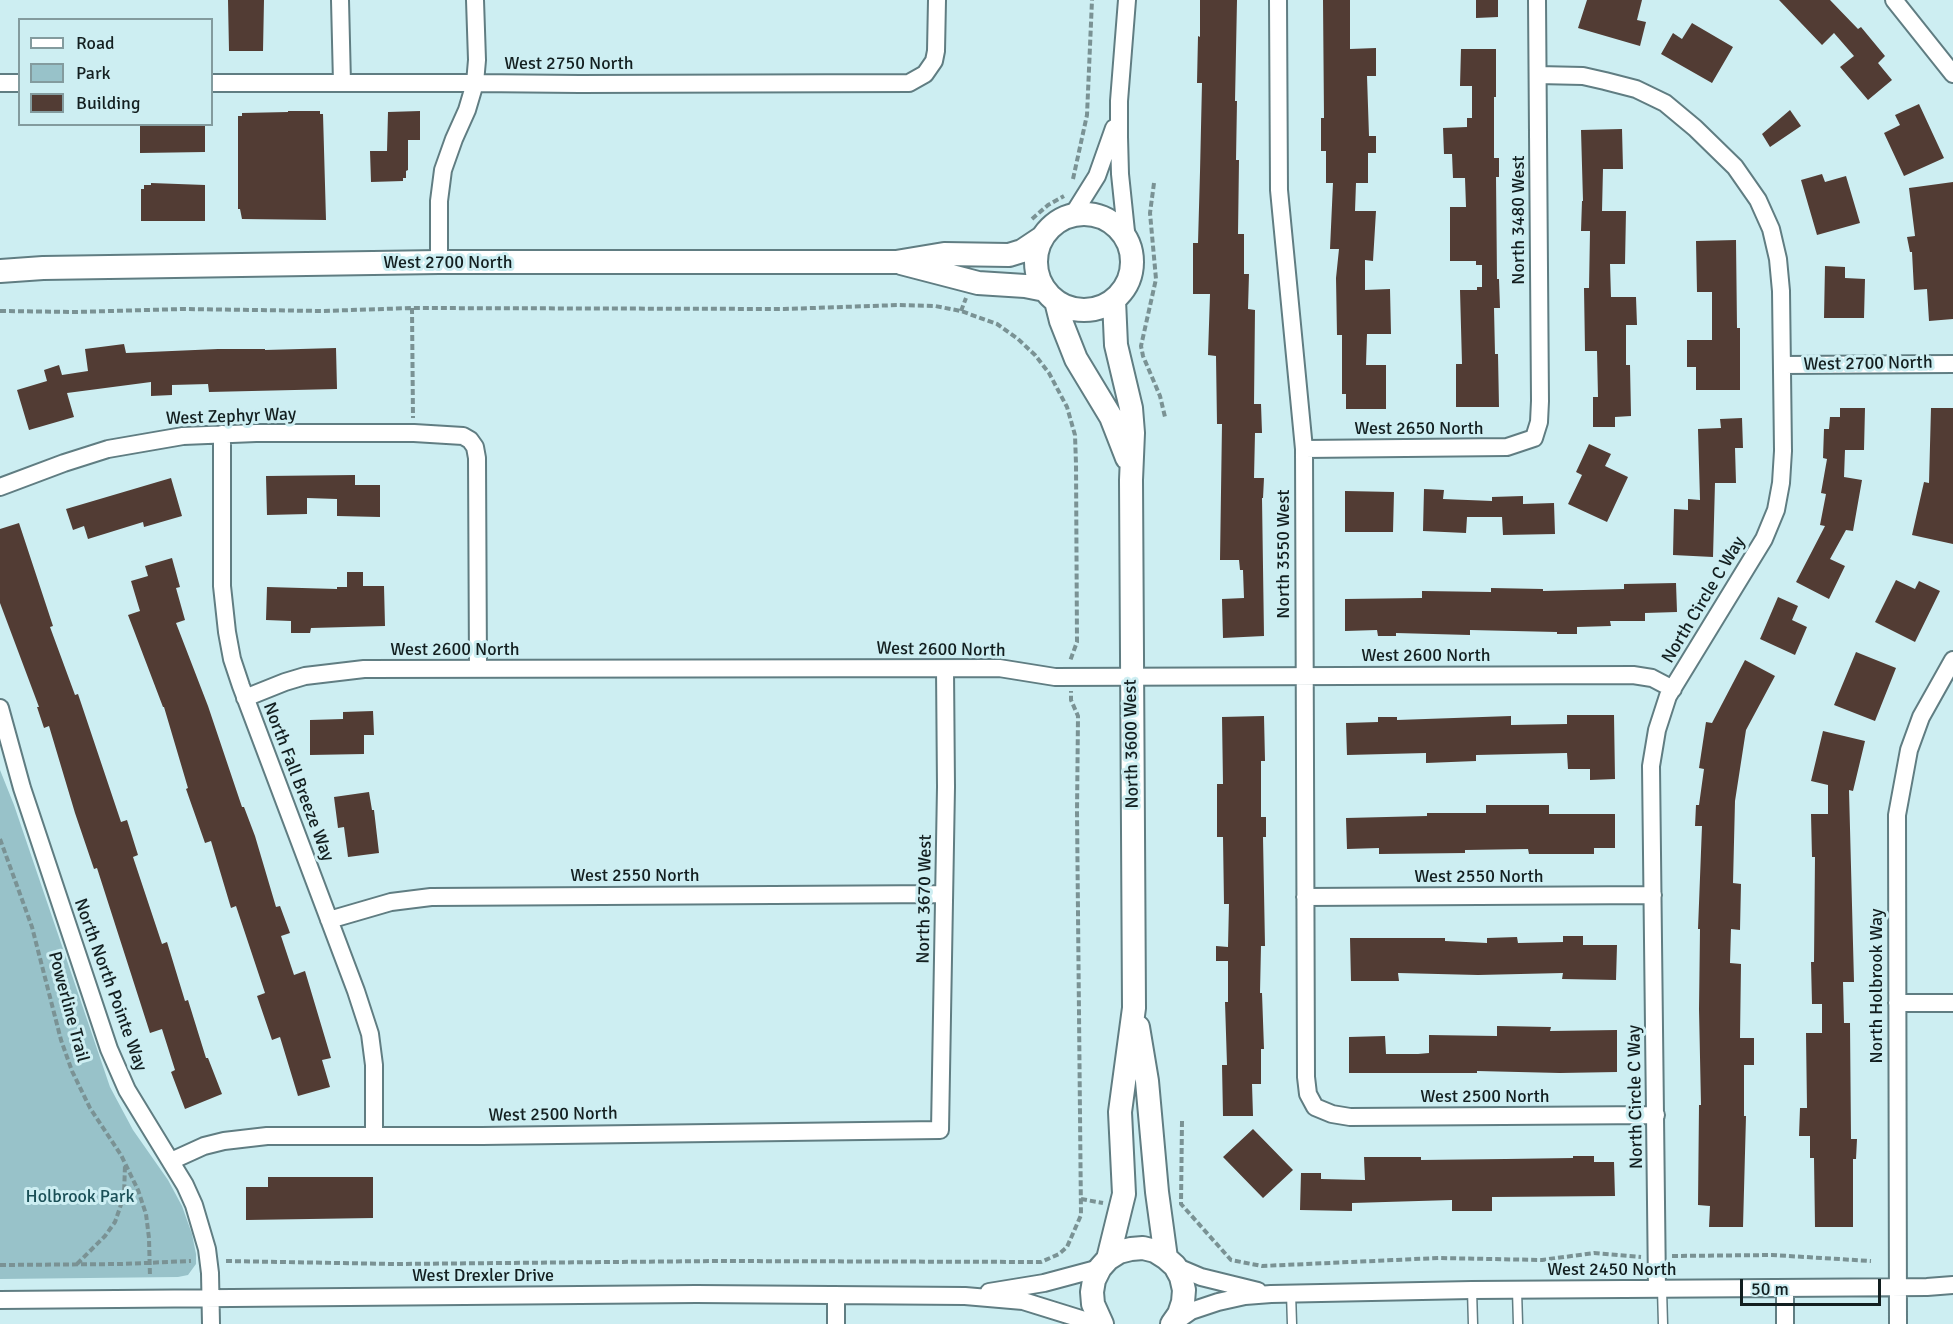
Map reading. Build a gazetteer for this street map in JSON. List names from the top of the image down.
{
  "streets": {
    "street": [
      "West 2750 North",
      "North 3480 West",
      "West 2700 North",
      "West Zephyr Way",
      "West 2650 North",
      "North 3550 West",
      "North Circle C Way",
      "West 2600 North",
      "North 3600 West",
      "North Fall Breeze Way",
      "West 2550 North",
      "North 3670 West",
      "North North Pointe Way",
      "North Holbrook Way",
      "West 2500 North",
      "West 2450 North",
      "West Drexler Drive"
    ],
    "path": ["Powerline Trail"]
  },
  "crossings": [
    ["North 3480 West", "West 2650 North"],
    ["North 3480 West", "North Circle C Way"],
    ["West 2700 North", "North Circle C Way"],
    ["West 2700 North", "North 3600 West"],
    ["West Zephyr Way", "West 2600 North"],
    ["West Zephyr Way", "North Fall Breeze Way"],
    ["West 2650 North", "North 3550 West"],
    ["North 3550 West", "West 2600 North"],
    ["North 3550 West", "West 2550 North"],
    ["North 3550 West", "West 2500 North"],
    ["North Circle C Way", "West 2600 North"],
    ["North Circle C Way", "West 2550 North"],
    ["North Circle C Way", "West 2500 North"],
    ["North Circle C Way", "West 2450 North"],
    ["West 2600 North", "North 3600 West"],
    ["West 2600 North", "North Fall Breeze Way"],
    ["West 2600 North", "North 3670 West"],
    ["North 3600 West", "West 2450 North"],
    ["North 3600 West", "West Drexler Drive"],
    ["North Fall Breeze Way", "West 2550 North"],
    ["North Fall Breeze Way", "West 2500 North"],
    ["West 2550 North", "North 3670 West"],
    ["North 3670 West", "West 2500 North"],
    ["North North Pointe Way", "West 2500 North"],
    ["North North Pointe Way", "West Drexler Drive"],
    ["North Holbrook Way", "West 2450 North"]
  ],
  "parks": ["Holbrook Park"],
  "legend": ["Road", "Park", "Building"],
  "scale_bar": "50 m"
}
